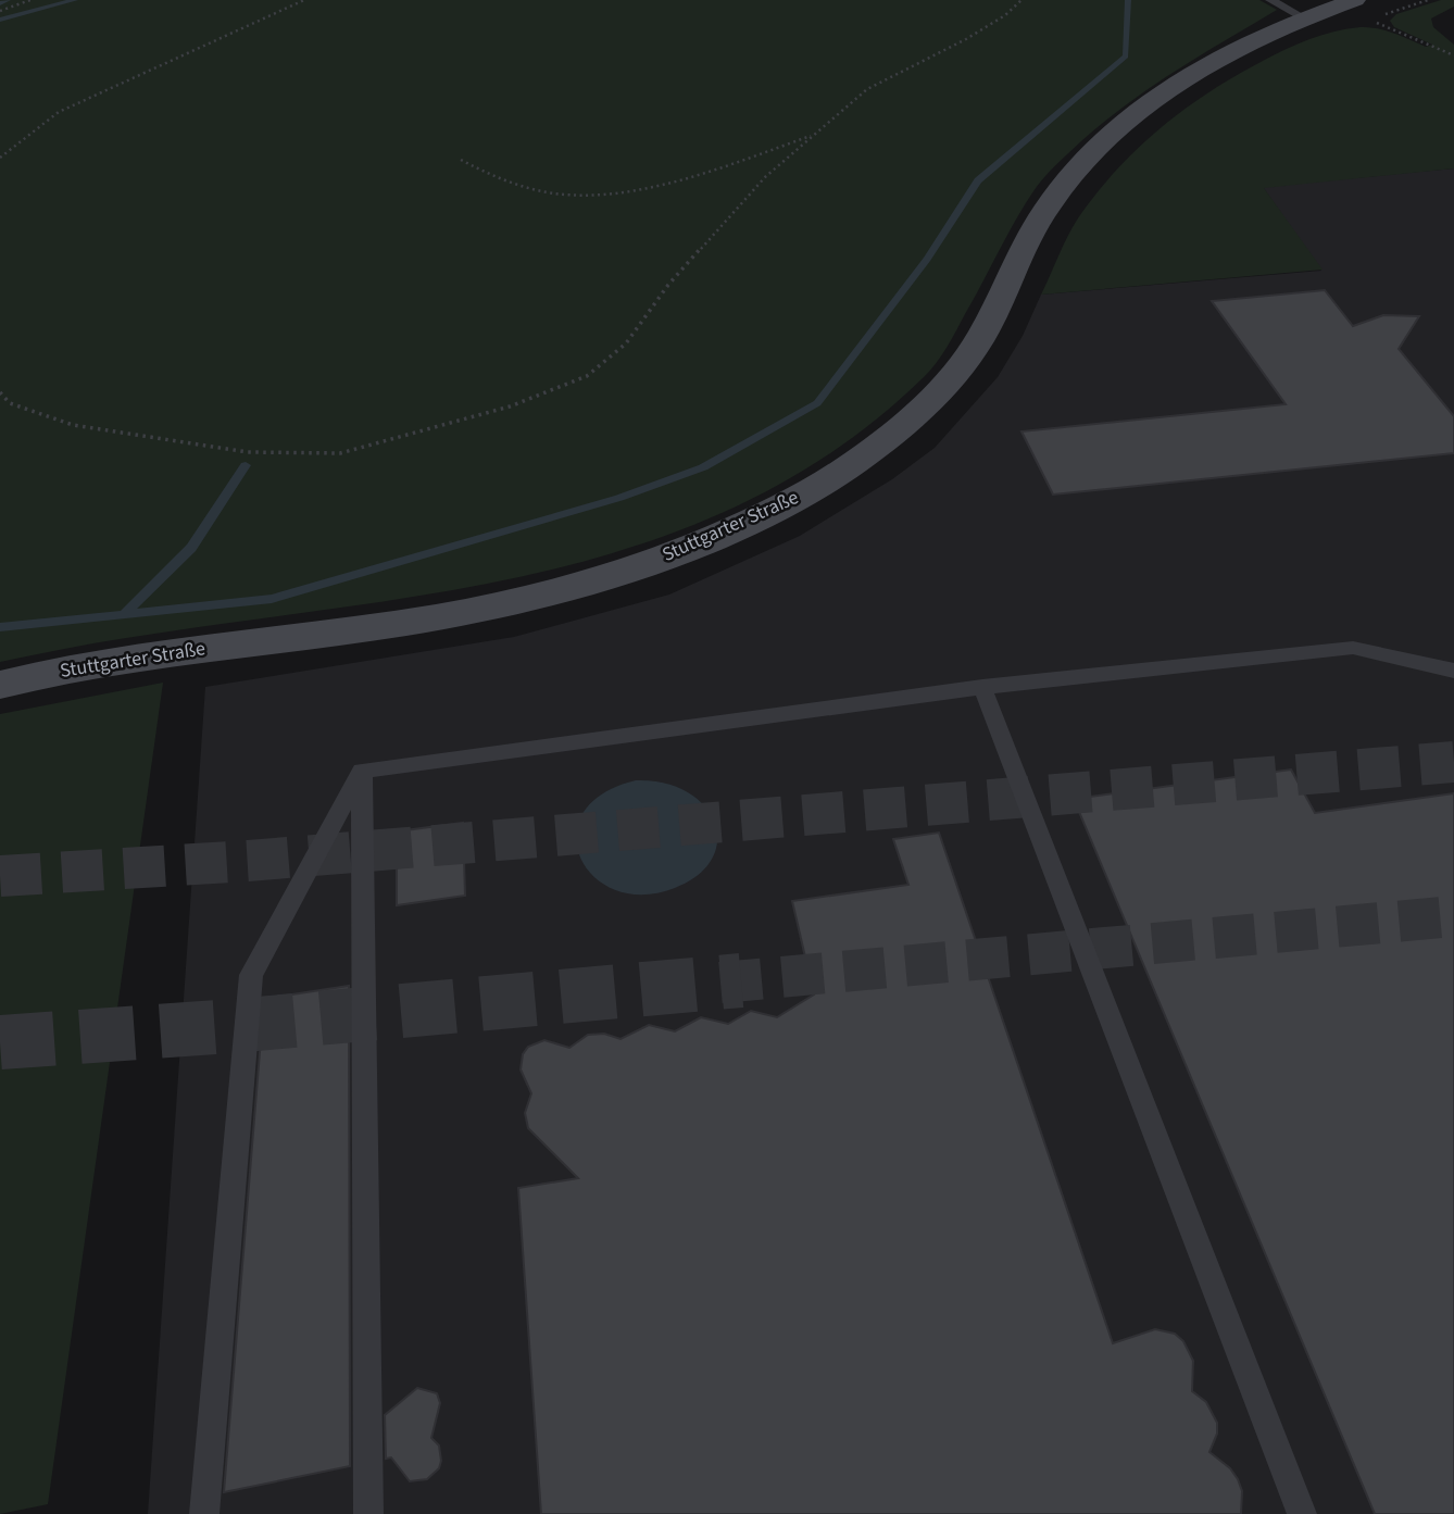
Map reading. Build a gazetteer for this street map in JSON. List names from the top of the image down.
{
  "streets": {
    "main road": ["Stuttgarter Straße"]
  }
}
